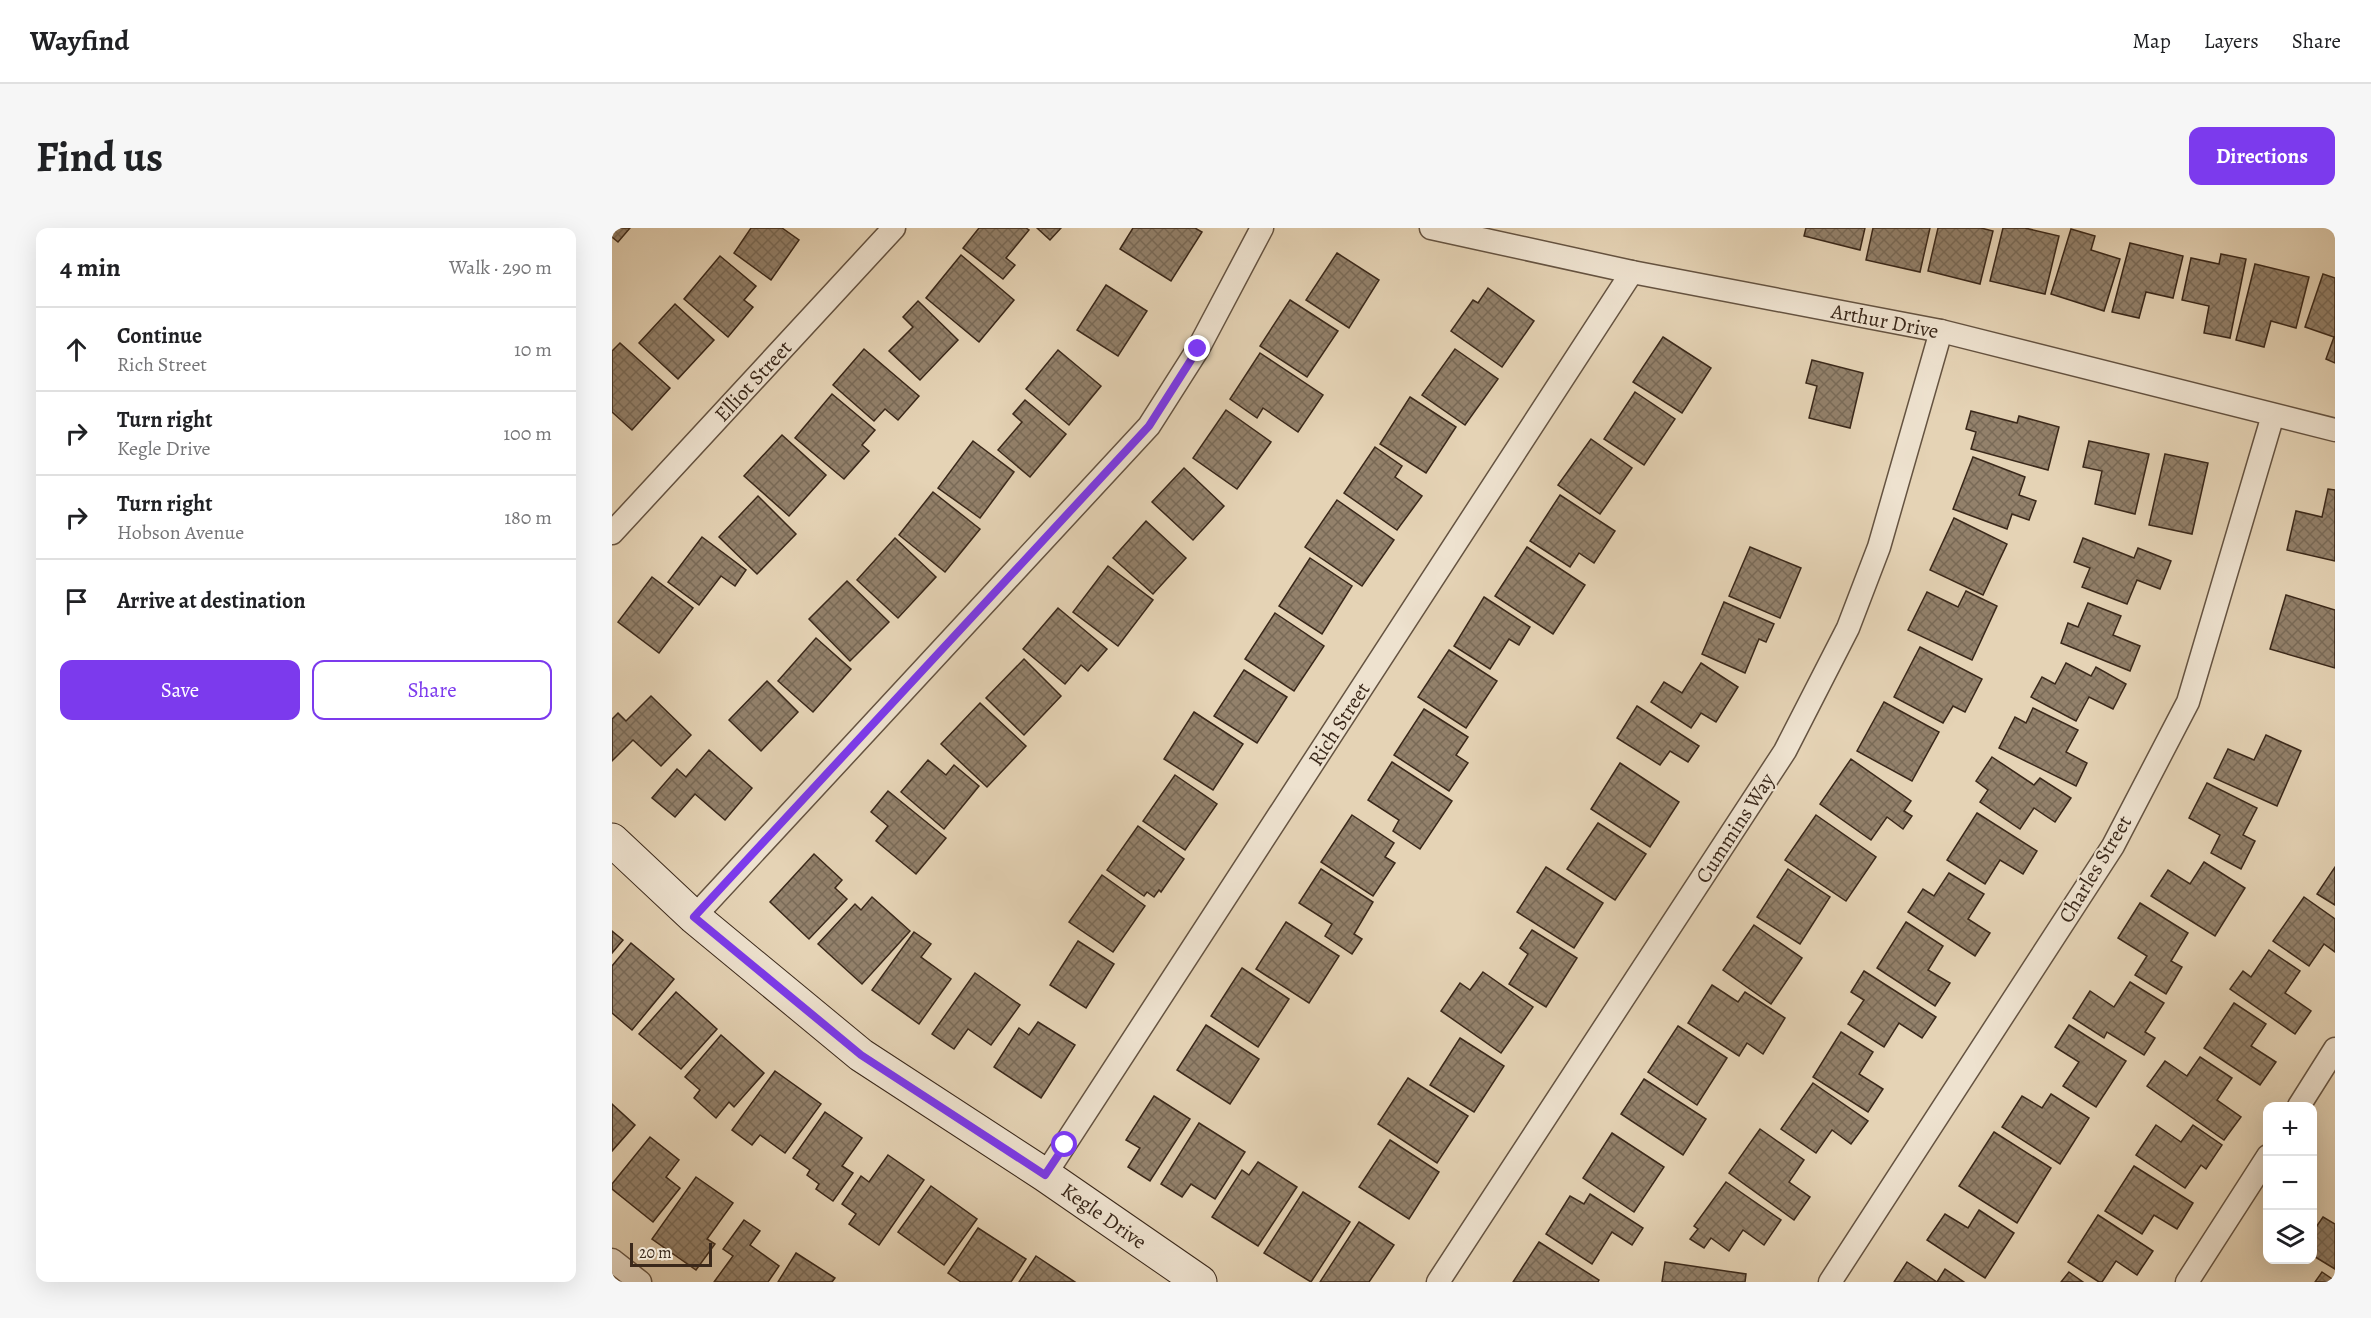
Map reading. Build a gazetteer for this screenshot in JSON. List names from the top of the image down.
{
  "streets": {
    "street": [
      "Arthur Drive",
      "Elliot Street",
      "Rich Street",
      "Cummins Way",
      "Charles Street",
      "Kegle Drive"
    ]
  },
  "crossings": [
    ["Arthur Drive", "Rich Street"],
    ["Arthur Drive", "Cummins Way"],
    ["Arthur Drive", "Charles Street"],
    ["Rich Street", "Kegle Drive"]
  ],
  "scale_bar": "20 m",
  "page": {
    "header": "Wayfind",
    "nav": ["Map", "Layers", "Share"],
    "buttons": [
      "Directions",
      ["Save", "Share"]
    ],
    "title": "Find us",
    "heading": ["4 min", "Walk · 290 m"],
    "list": [
      ["Continue", "Rich Street", "10 m"],
      ["Turn right", "Kegle Drive", "100 m"],
      ["Turn right", "Hobson Avenue", "180 m"],
      "Arrive at destination"
    ],
    "map_buttons": ["+", "−"],
    "scale": "20 m"
  }
}
